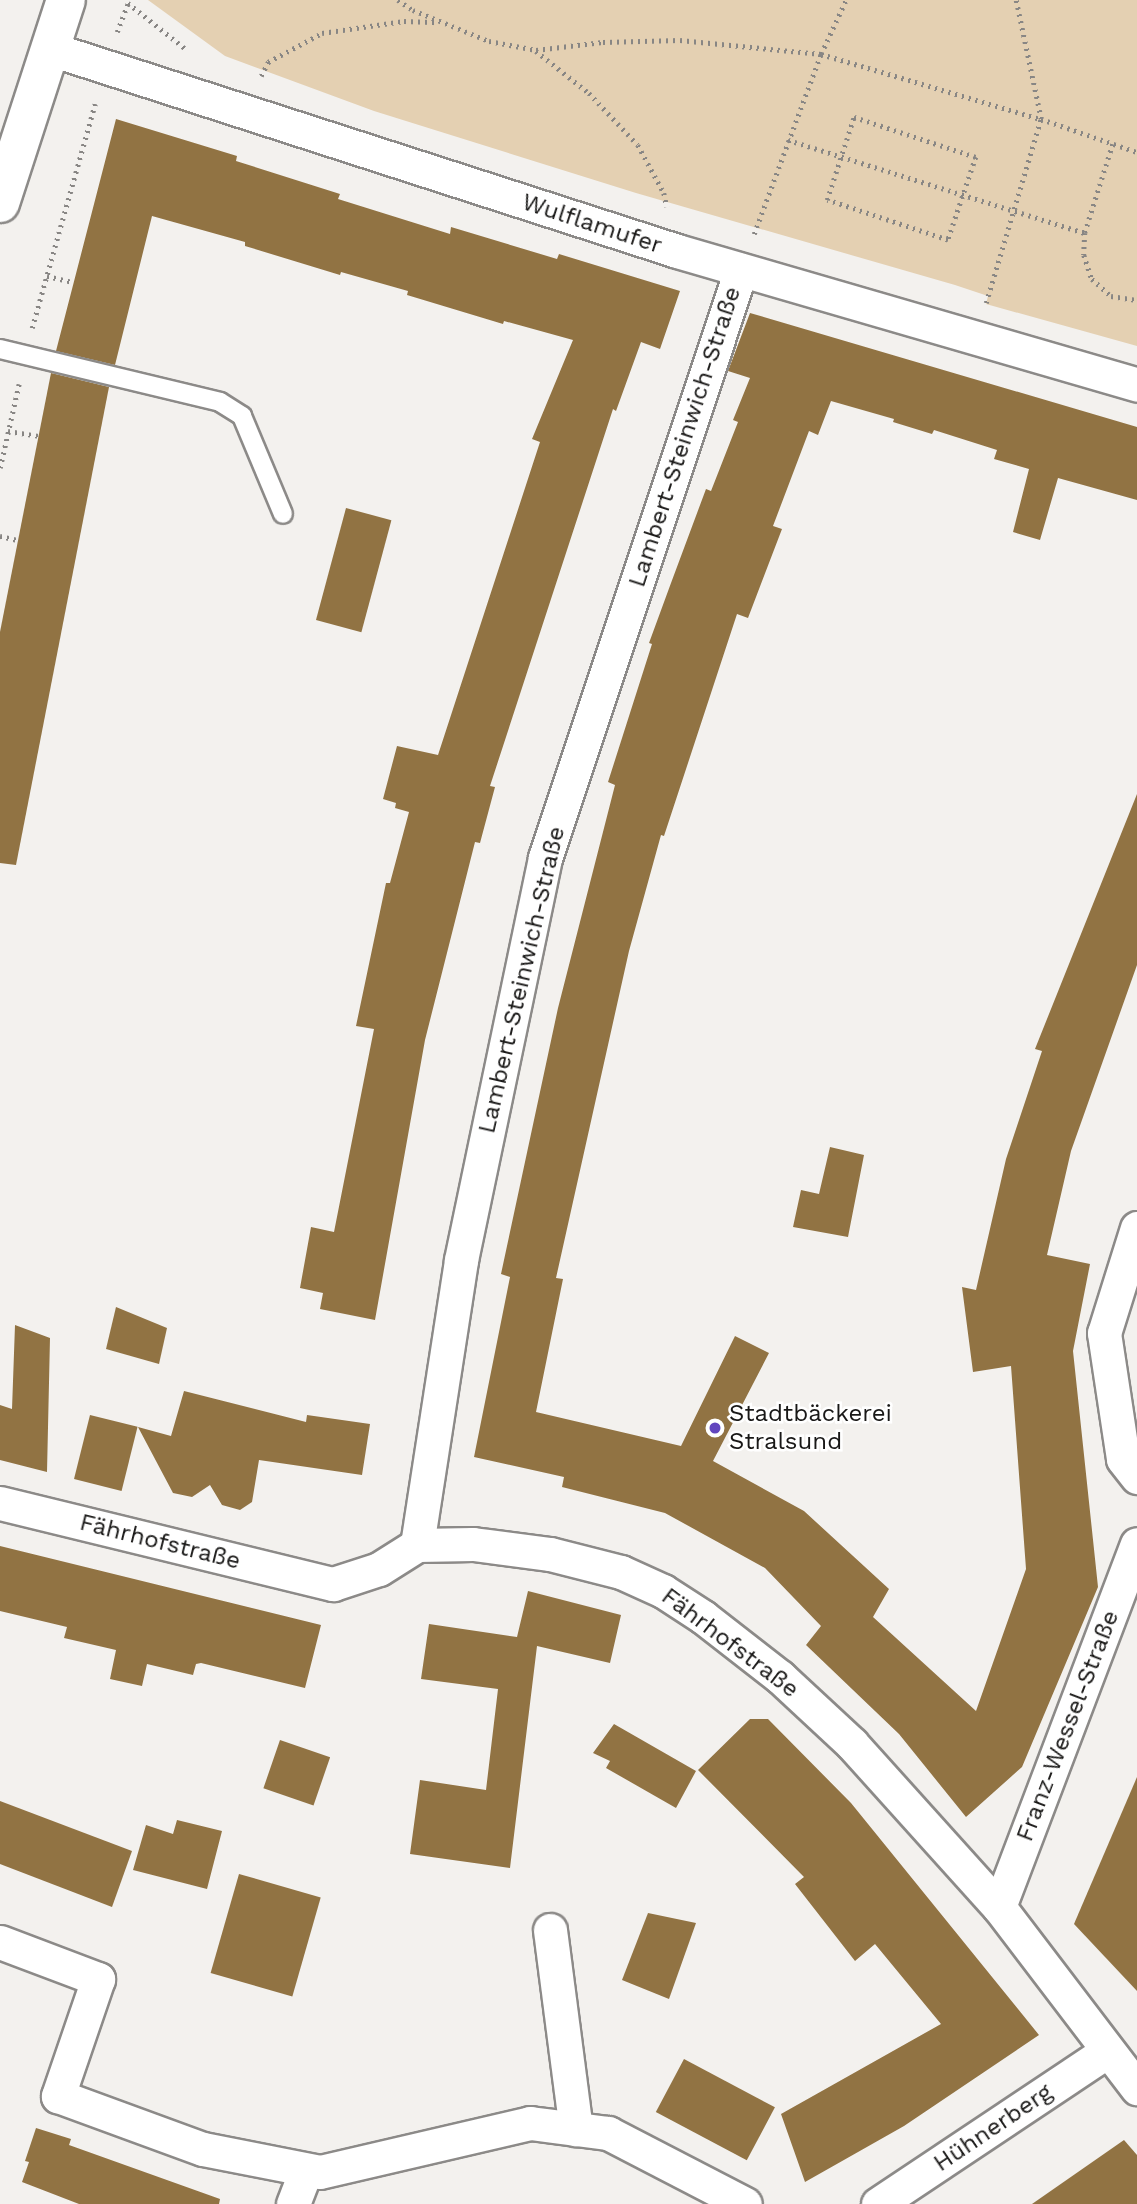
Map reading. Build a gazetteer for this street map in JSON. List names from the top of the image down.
{
  "streets": {
    "street": [
      "Wulflamufer",
      "Lambert-Steinwich-Straße",
      "Fährhofstraße",
      "Franz-Wessel-Straße",
      "Hühnerberg"
    ]
  },
  "crossings": [
    ["Wulflamufer", "Lambert-Steinwich-Straße"],
    ["Lambert-Steinwich-Straße", "Fährhofstraße"],
    ["Fährhofstraße", "Franz-Wessel-Straße"],
    ["Fährhofstraße", "Hühnerberg"]
  ],
  "places": ["Stadtbäckerei Stralsund"]
}
